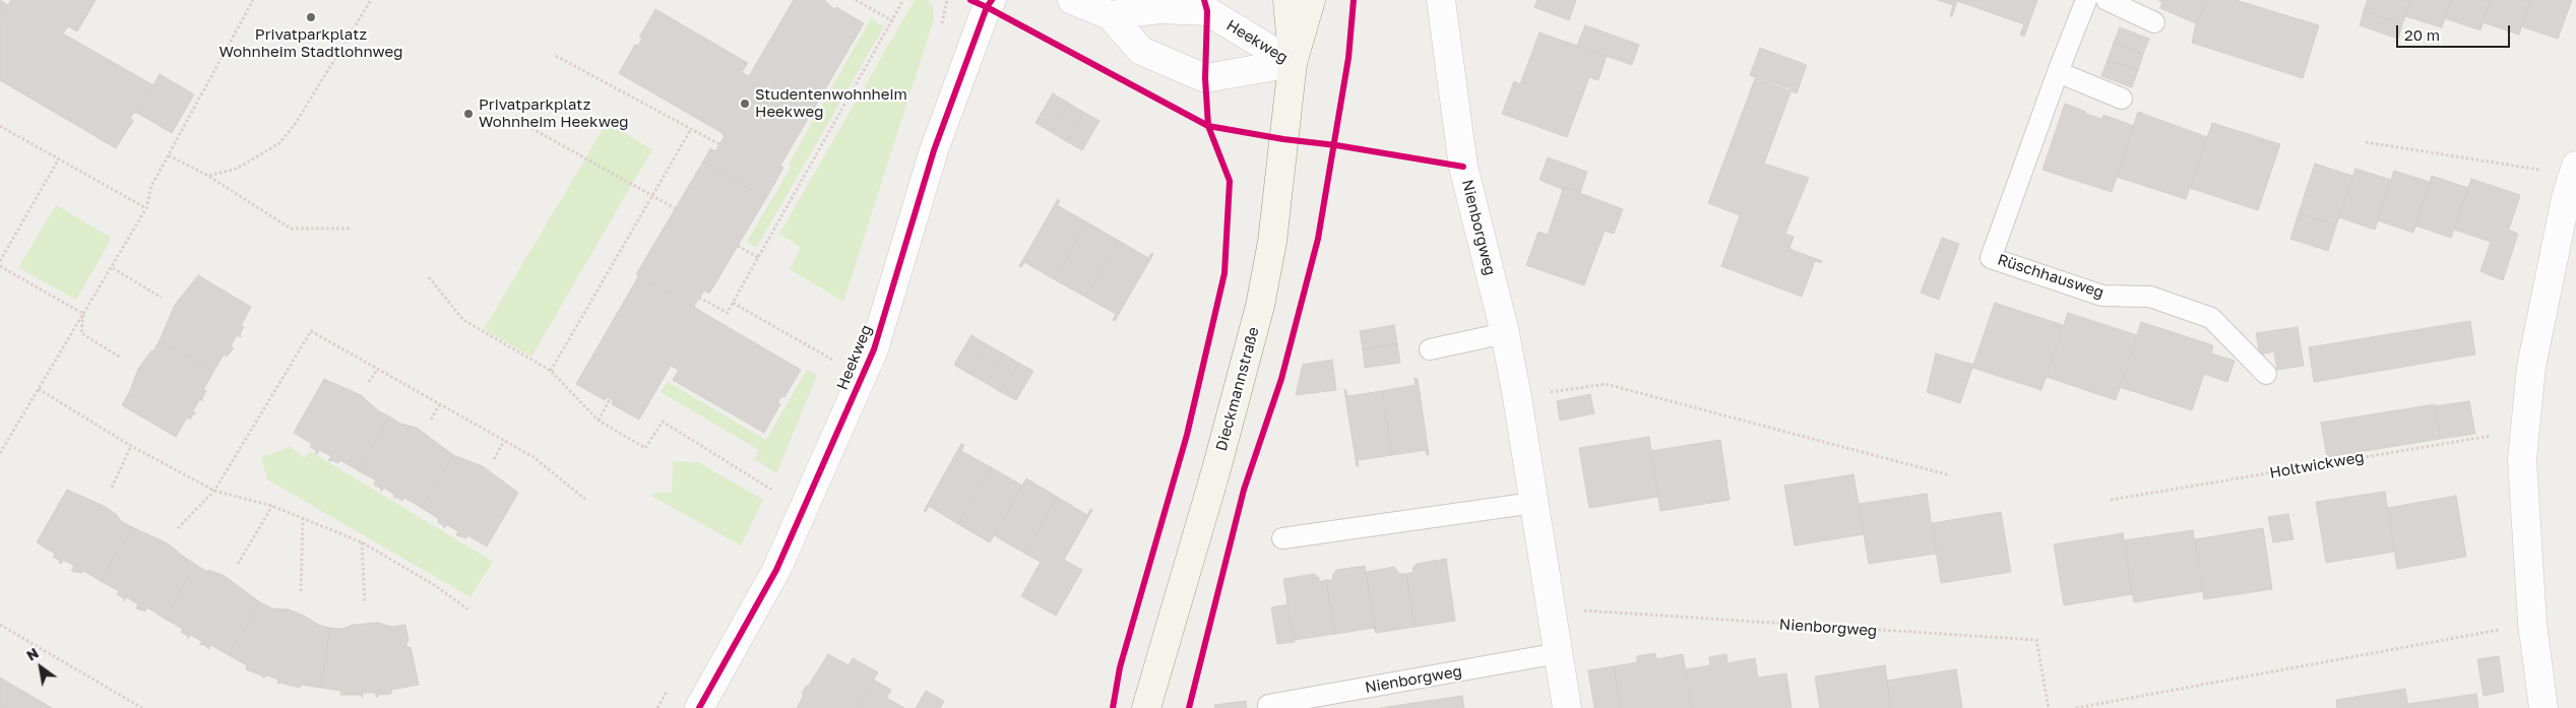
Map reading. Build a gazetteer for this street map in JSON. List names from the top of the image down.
{
  "streets": {
    "street": ["Heekweg", "Nienborgweg", "Dieckmannstraße"],
    "lane": ["Rüschhausweg"],
    "path": ["Holtwickweg"]
  },
  "crossings": [
    ["Heekweg", "Dieckmannstraße"]
  ],
  "places": ["Privatparkplatz Wohnheim Stadtlohnweg", "Studentenwohnheim Heekweg", "Privatparkplatz Wohnheim Heekweg"],
  "scale_bar": "20 m",
  "north": "top left"
}
